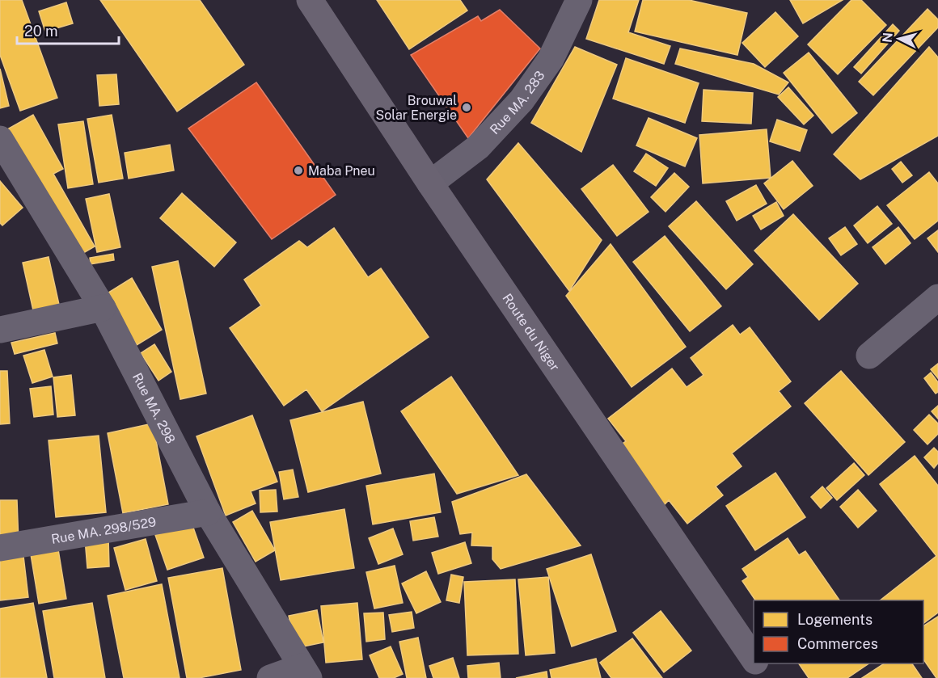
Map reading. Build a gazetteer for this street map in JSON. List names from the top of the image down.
{
  "streets": {
    "main road": ["Route du Niger"],
    "street": ["Rue MA. 283", "Rue MA. 298", "Rue MA. 298/529"]
  },
  "crossings": [
    ["Rue MA. 283", "Route du Niger"],
    ["Rue MA. 298", "Rue MA. 298/529"]
  ],
  "places": ["Brouwal Solar Energie", "Maba Pneu"],
  "legend": ["Logements", "Commerces"],
  "scale_bar": "20 m",
  "north": "left"
}
